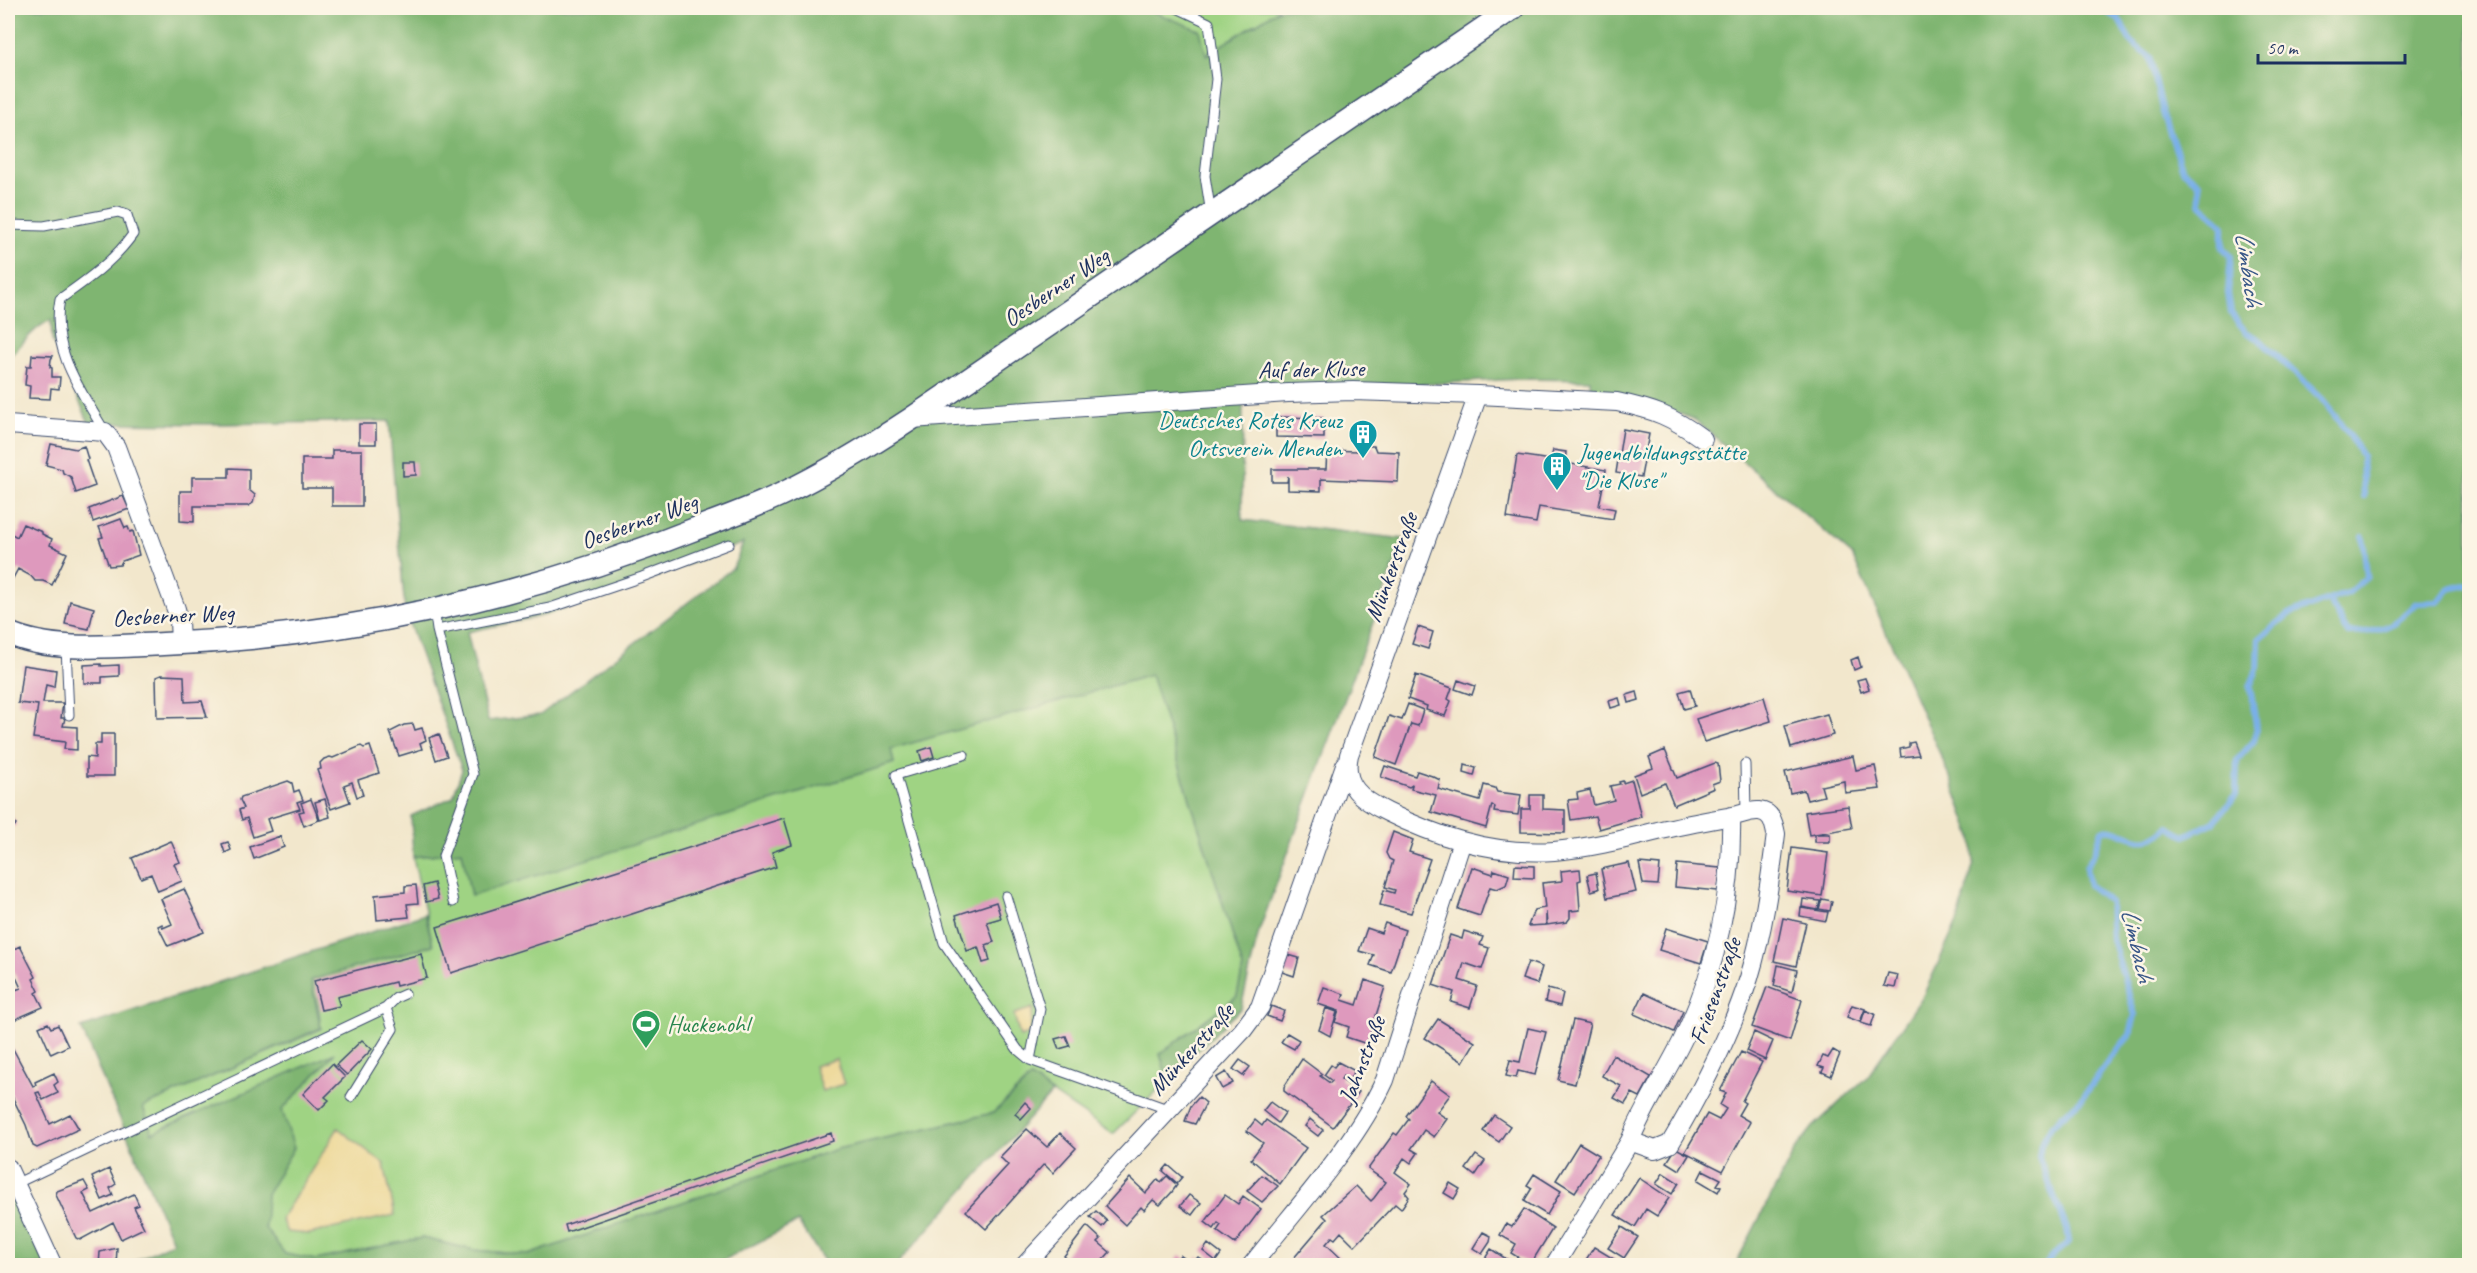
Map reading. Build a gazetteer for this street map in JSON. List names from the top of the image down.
{
  "streets": {
    "street": [
      "Oesberner Weg",
      "Auf der Kluse",
      "Münkerstraße",
      "Friesenstraße",
      "Jahnstraße"
    ]
  },
  "crossings": [
    ["Oesberner Weg", "Auf der Kluse"],
    ["Auf der Kluse", "Münkerstraße"]
  ],
  "water": ["Limbach"],
  "places": {
    "building": ["Deutsches Rotes Kreuz Ortsverein Menden", "Jugendbildungsstätte \"Die Kluse\""],
    "sports": ["Huckenohl"]
  },
  "scale_bar": "50 m"
}
